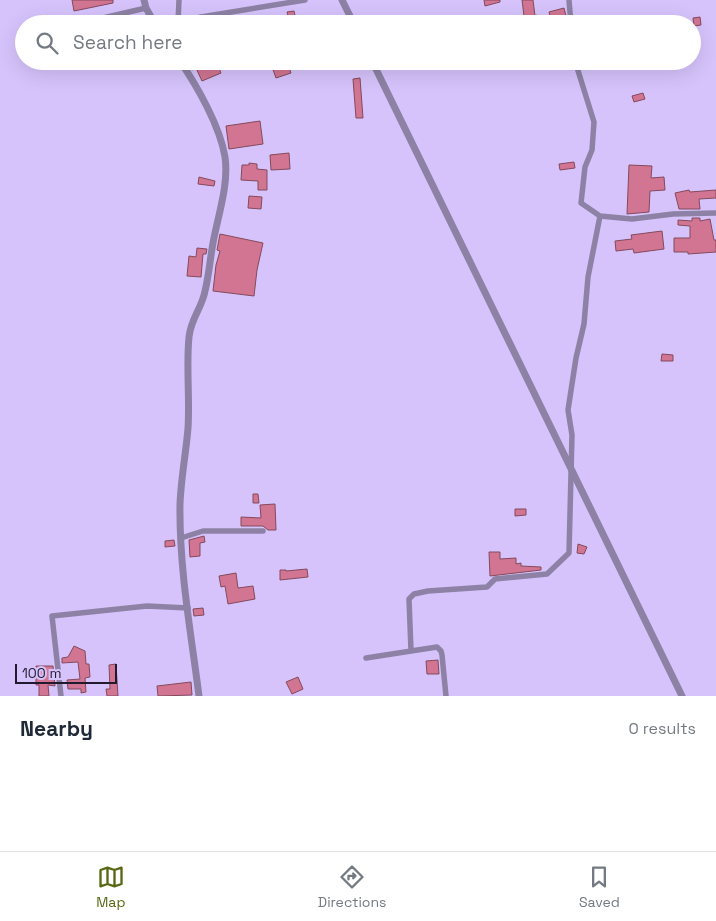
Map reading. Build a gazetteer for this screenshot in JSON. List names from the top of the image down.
{
  "scale_bar": "100 m",
  "page": {
    "search": "Search here",
    "scale": "100 m",
    "heading": ["Nearby", "0 results"],
    "nav": ["Map", "Directions", "Saved"]
  }
}
